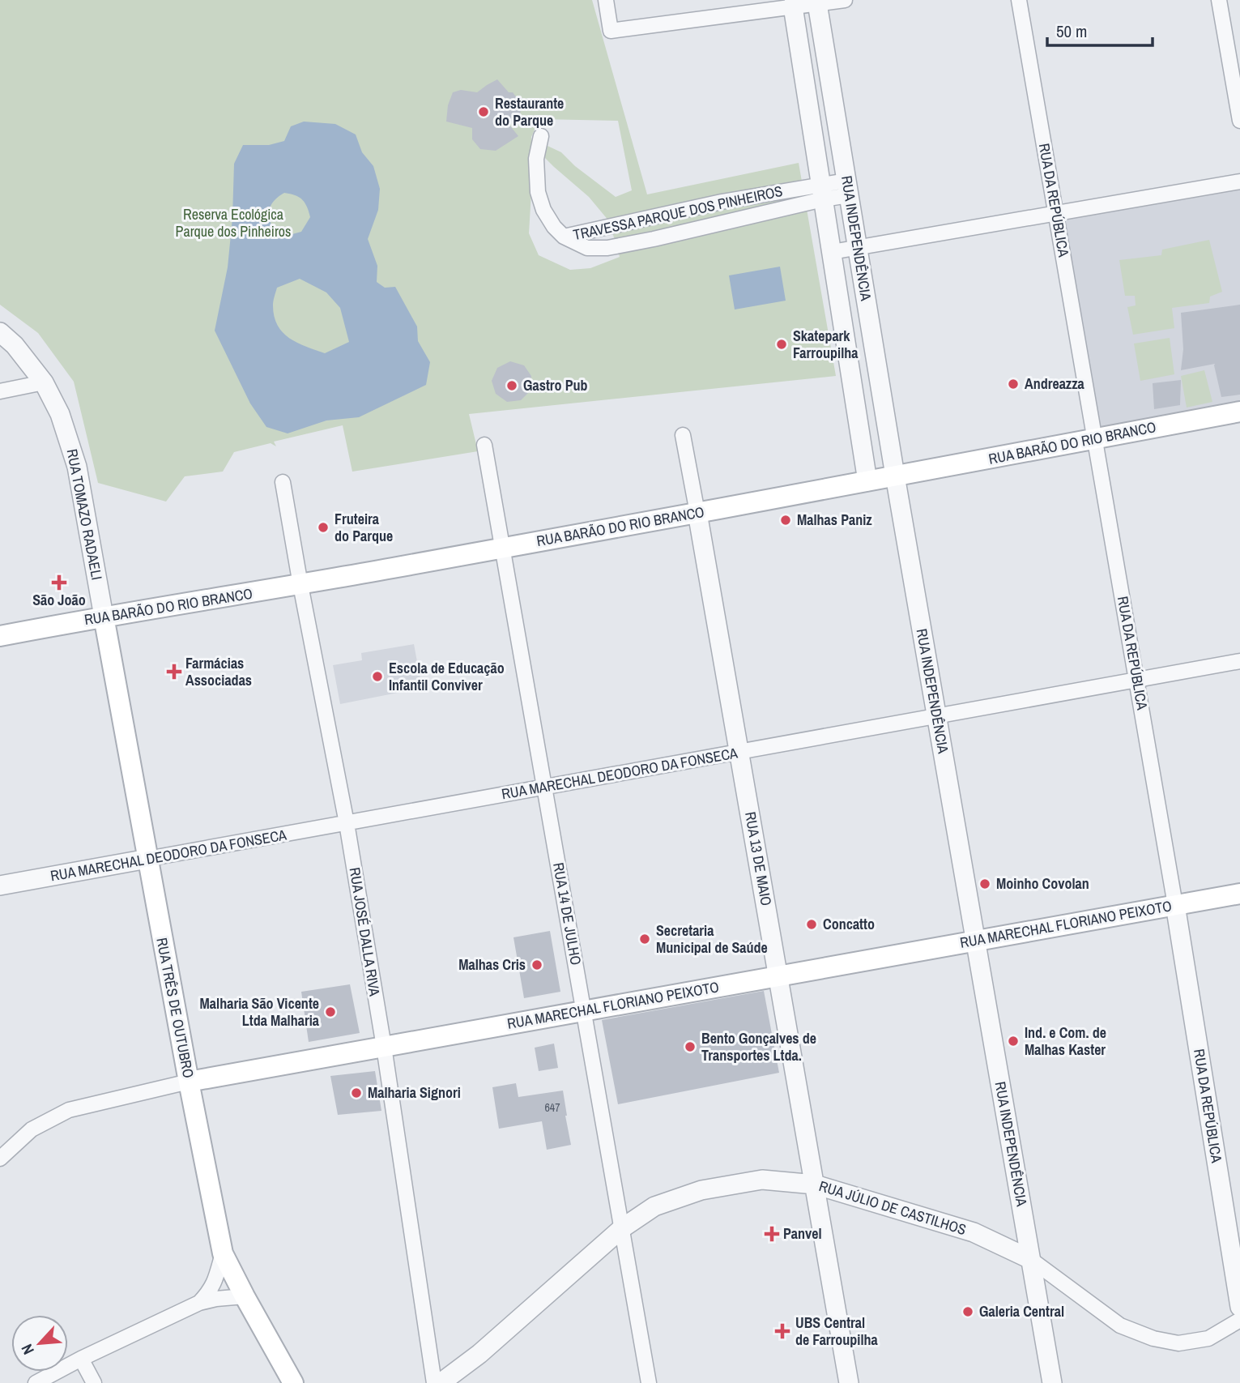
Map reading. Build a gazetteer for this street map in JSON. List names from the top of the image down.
{
  "streets": {
    "main road": ["RUA BARÃO DO RIO BRANCO", "RUA MARECHAL FLORIANO PEIXOTO", "RUA TRÊS DE OUTUBRO"],
    "street": [
      "RUA DA REPÚBLICA",
      "TRAVESSA PARQUE DOS PINHEIROS",
      "RUA INDEPENDÊNCIA",
      "RUA TOMAZO RADAELI",
      "RUA MARECHAL DEODORO DA FONSECA",
      "RUA 13 DE MAIO",
      "RUA 14 DE JULHO",
      "RUA JOSÉ DALLA RIVA",
      "RUA JÚLIO DE CASTILHOS"
    ]
  },
  "crossings": [
    ["RUA DA REPÚBLICA", "RUA BARÃO DO RIO BRANCO"],
    ["RUA DA REPÚBLICA", "RUA MARECHAL DEODORO DA FONSECA"],
    ["RUA DA REPÚBLICA", "RUA MARECHAL FLORIANO PEIXOTO"],
    ["TRAVESSA PARQUE DOS PINHEIROS", "RUA INDEPENDÊNCIA"],
    ["RUA INDEPENDÊNCIA", "RUA BARÃO DO RIO BRANCO"],
    ["RUA INDEPENDÊNCIA", "RUA MARECHAL DEODORO DA FONSECA"],
    ["RUA INDEPENDÊNCIA", "RUA MARECHAL FLORIANO PEIXOTO"],
    ["RUA INDEPENDÊNCIA", "RUA JÚLIO DE CASTILHOS"],
    ["RUA BARÃO DO RIO BRANCO", "RUA TOMAZO RADAELI"],
    ["RUA BARÃO DO RIO BRANCO", "RUA 13 DE MAIO"],
    ["RUA BARÃO DO RIO BRANCO", "RUA 14 DE JULHO"],
    ["RUA BARÃO DO RIO BRANCO", "RUA JOSÉ DALLA RIVA"],
    ["RUA BARÃO DO RIO BRANCO", "RUA TRÊS DE OUTUBRO"],
    ["RUA TOMAZO RADAELI", "RUA TRÊS DE OUTUBRO"],
    ["RUA MARECHAL DEODORO DA FONSECA", "RUA 13 DE MAIO"],
    ["RUA MARECHAL DEODORO DA FONSECA", "RUA 14 DE JULHO"],
    ["RUA MARECHAL DEODORO DA FONSECA", "RUA JOSÉ DALLA RIVA"],
    ["RUA MARECHAL DEODORO DA FONSECA", "RUA TRÊS DE OUTUBRO"],
    ["RUA 13 DE MAIO", "RUA MARECHAL FLORIANO PEIXOTO"],
    ["RUA 13 DE MAIO", "RUA JÚLIO DE CASTILHOS"],
    ["RUA 14 DE JULHO", "RUA MARECHAL FLORIANO PEIXOTO"],
    ["RUA 14 DE JULHO", "RUA JÚLIO DE CASTILHOS"],
    ["RUA MARECHAL FLORIANO PEIXOTO", "RUA JOSÉ DALLA RIVA"],
    ["RUA MARECHAL FLORIANO PEIXOTO", "RUA TRÊS DE OUTUBRO"]
  ],
  "parks": ["Reserva Ecológica Parque dos Pinheiros"],
  "places": {
    "other": [
      "Restaurante do Parque",
      "Skatepark Farroupilha",
      "Andreazza",
      "Gastro Pub",
      "Malhas Paniz",
      "Fruteira do Parque",
      "Escola de Educação Infantil Conviver",
      "Moinho Covolan",
      "Concatto",
      "Secretaria Municipal de Saúde",
      "Malhas Cris",
      "Malharia São Vicente Ltda Malharia",
      "Ind. e Com. de Malhas Kaster",
      "Bento Gonçalves de Transportes Ltda.",
      "Malharia Signori",
      "Galeria Central"
    ],
    "health": [
      "São João",
      "Farmácias Associadas",
      "Panvel",
      "UBS Central de Farroupilha"
    ]
  },
  "house_numbers": ["647"],
  "scale_bar": "50 m",
  "north": "bottom left"
}
